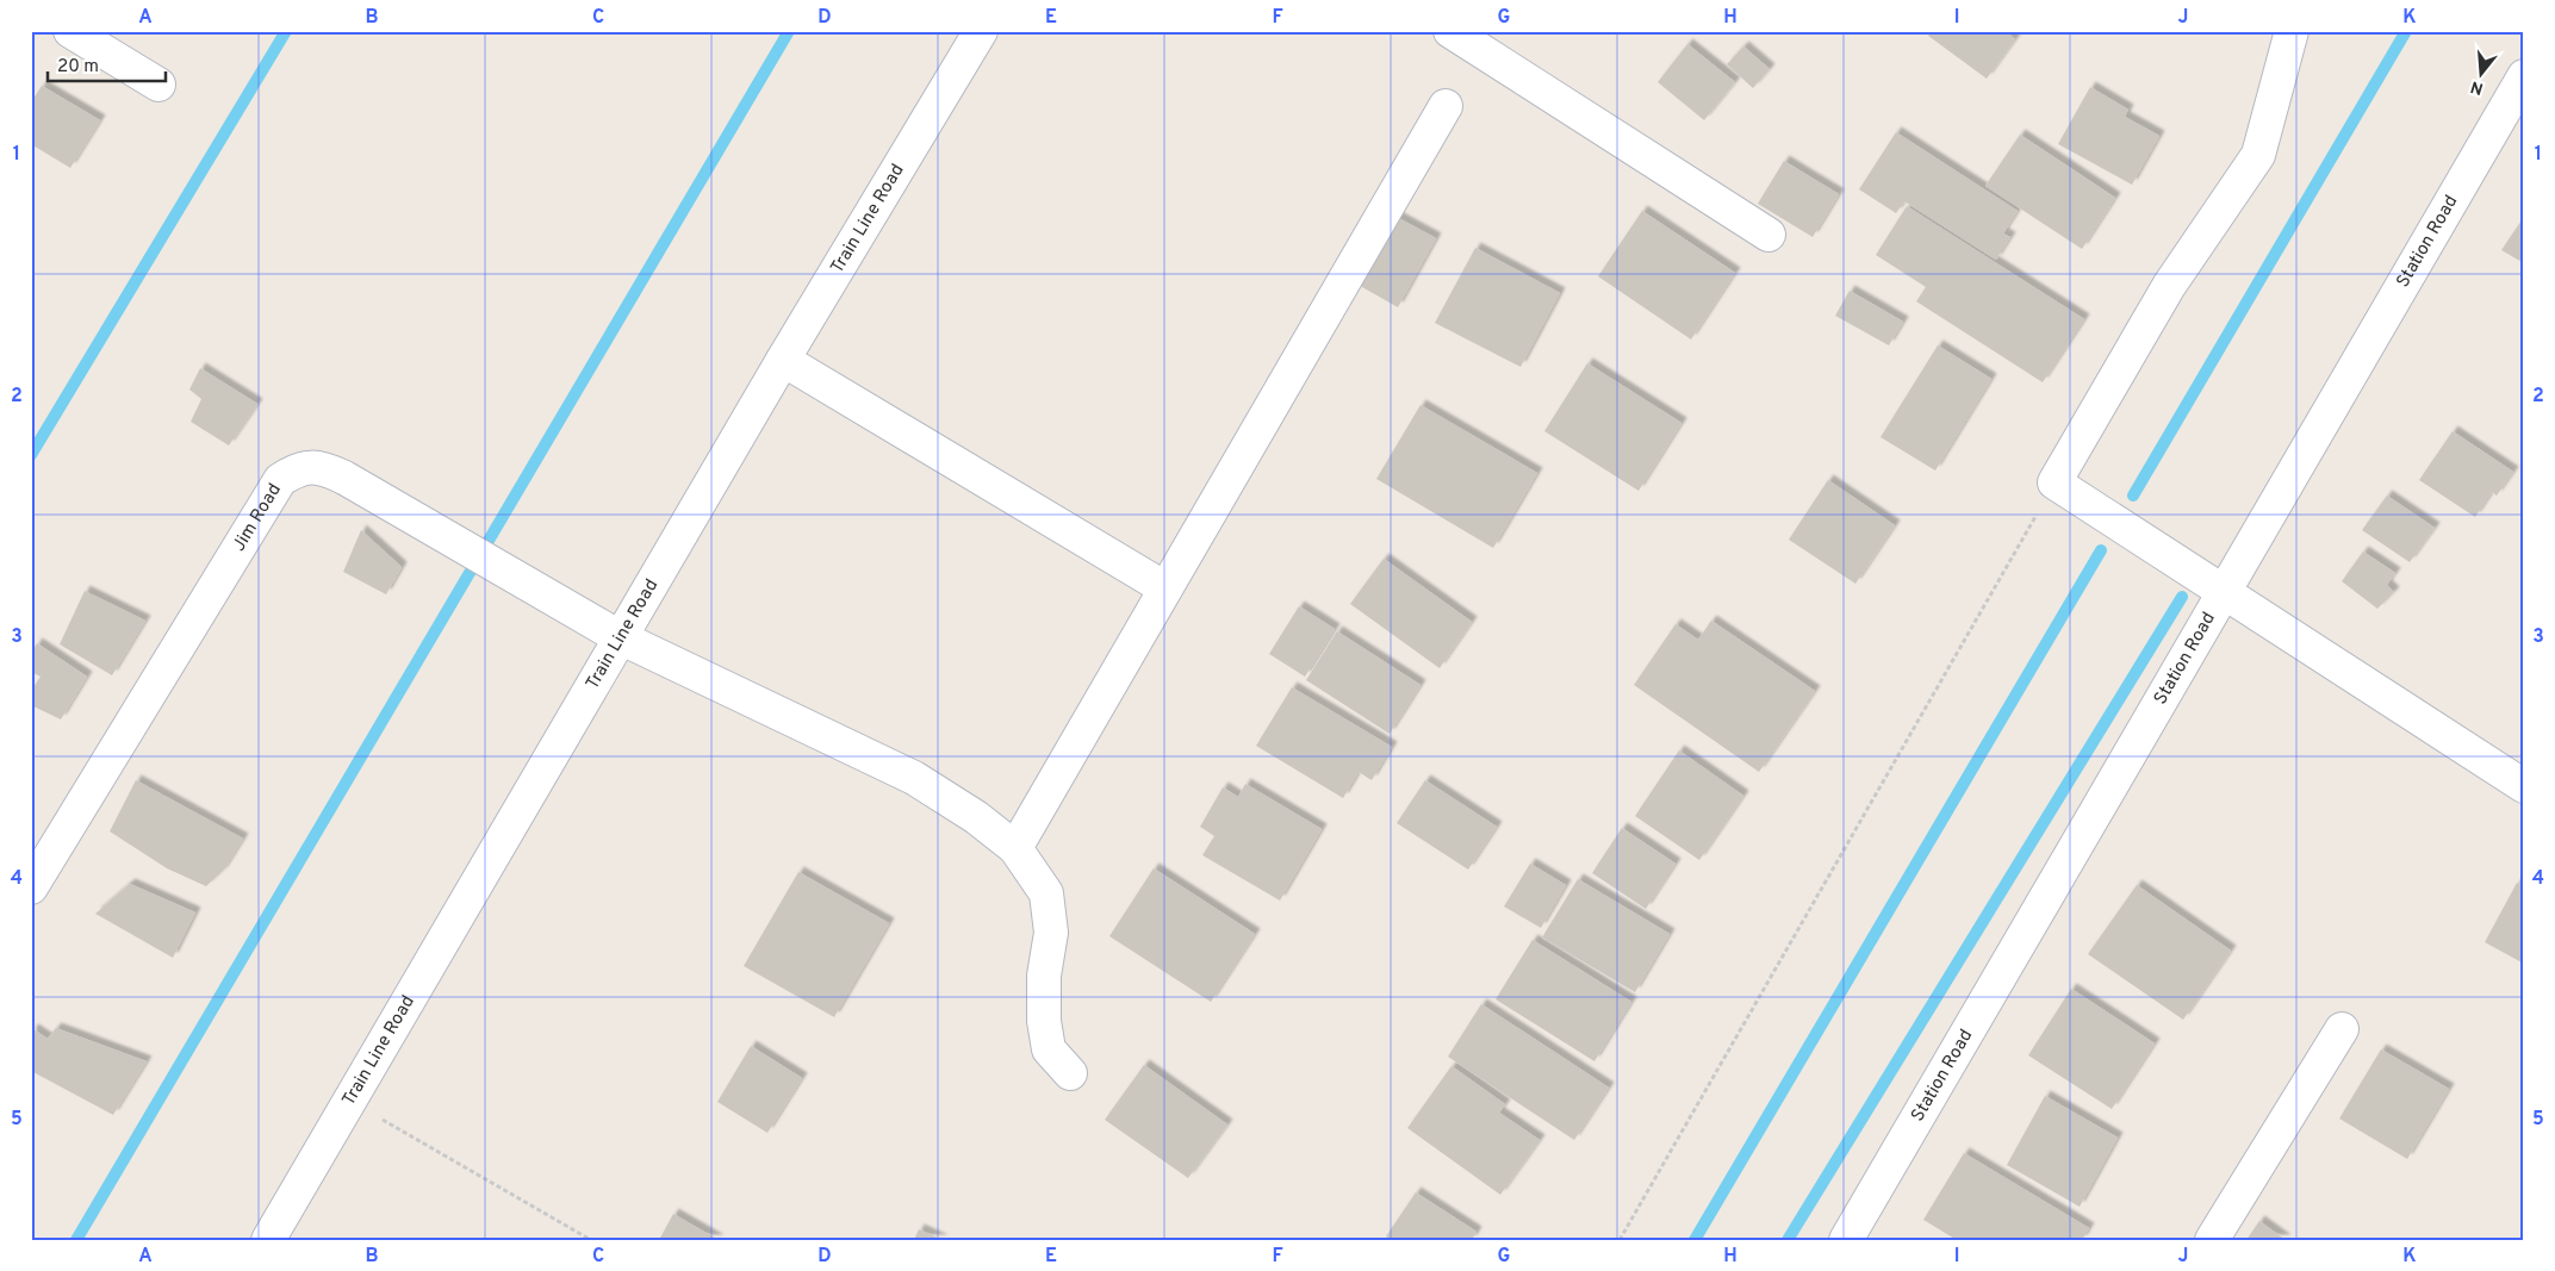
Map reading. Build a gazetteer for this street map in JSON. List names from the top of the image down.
{
  "streets": {
    "street": ["Train Line Road", "Station Road", "Jim Road"]
  },
  "crossings": [
    ["Train Line Road", "Jim Road"]
  ],
  "scale_bar": "20 m",
  "north": "bottom",
  "grid": {
    "columns": [
      "A",
      "B",
      "C",
      "D",
      "E",
      "F",
      "G",
      "H",
      "I",
      "J",
      "K"
    ],
    "rows": [
      "1",
      "2",
      "3",
      "4",
      "5"
    ]
  }
}
